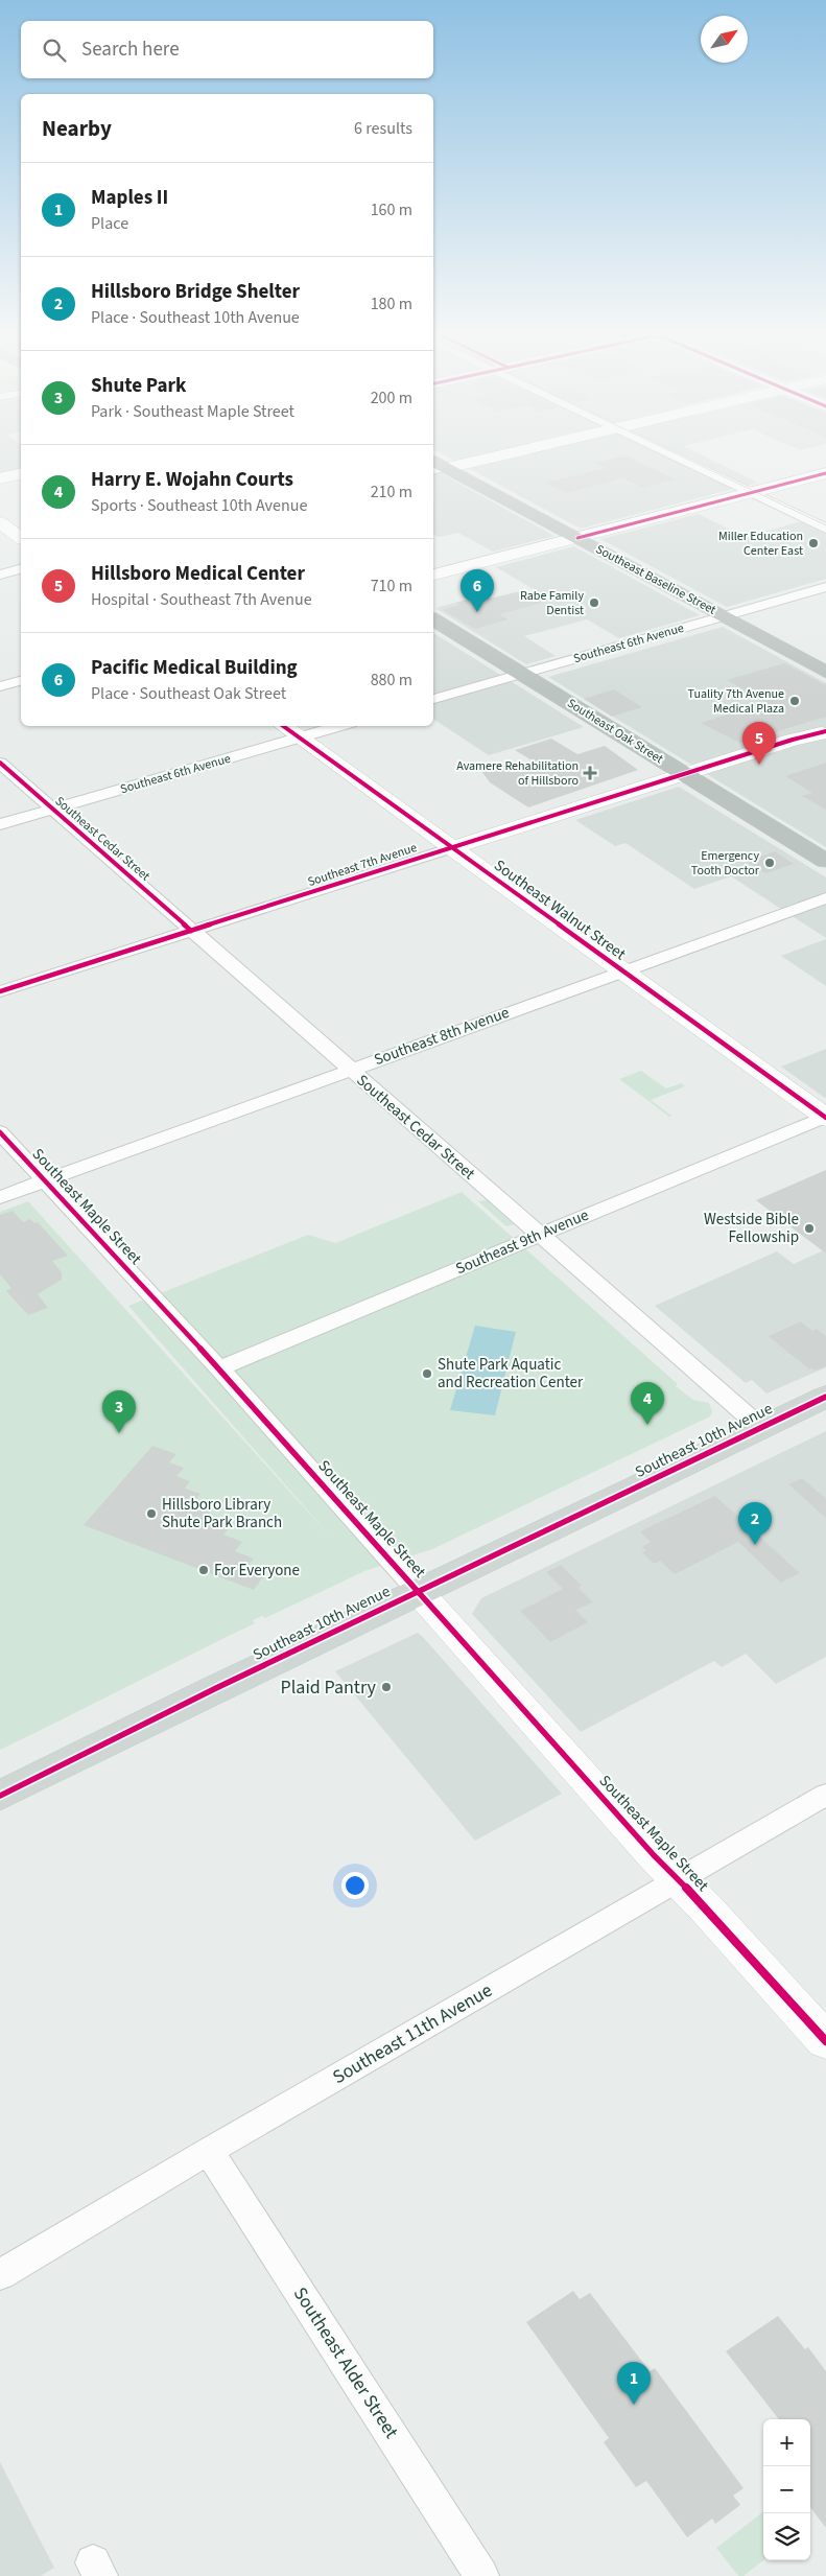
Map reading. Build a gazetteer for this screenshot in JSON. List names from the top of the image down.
{
  "streets": {
    "highway": ["Southeast Baseline Street", "Southeast Oak Street"],
    "main road": ["Southeast 10th Avenue"],
    "street": [
      "Southeast 6th Avenue",
      "Southeast Cedar Street",
      "Southeast 7th Avenue",
      "Southeast Walnut Street",
      "Southeast 8th Avenue",
      "Southeast Maple Street",
      "Southeast 9th Avenue",
      "Southeast 11th Avenue",
      "Southeast Alder Street"
    ]
  },
  "crossings": [
    ["Southeast Baseline Street", "Southeast 6th Avenue"],
    ["Southeast 6th Avenue", "Southeast Oak Street"],
    ["Southeast 6th Avenue", "Southeast Cedar Street"],
    ["Southeast 6th Avenue", "Southeast Walnut Street"],
    ["Southeast Oak Street", "Southeast 7th Avenue"],
    ["Southeast Cedar Street", "Southeast 7th Avenue"],
    ["Southeast Cedar Street", "Southeast 8th Avenue"],
    ["Southeast Cedar Street", "Southeast 9th Avenue"],
    ["Southeast Cedar Street", "Southeast 10th Avenue"],
    ["Southeast 7th Avenue", "Southeast Walnut Street"],
    ["Southeast Walnut Street", "Southeast 8th Avenue"],
    ["Southeast Walnut Street", "Southeast 9th Avenue"],
    ["Southeast 8th Avenue", "Southeast Maple Street"],
    ["Southeast Maple Street", "Southeast 9th Avenue"],
    ["Southeast Maple Street", "Southeast 10th Avenue"],
    ["Southeast Maple Street", "Southeast 11th Avenue"],
    ["Southeast 11th Avenue", "Southeast Alder Street"]
  ],
  "places": {
    "other": [
      "Miller Education Center East",
      "Rabe Family Dentist",
      "Tuality 7th Avenue Medical Plaza",
      "Emergency Tooth Doctor",
      "Westside Bible Fellowship",
      "Shute Park Aquatic and Recreation Center",
      "Hillsboro Library Shute Park Branch",
      "For Everyone",
      "Plaid Pantry"
    ],
    "health": ["Avamere Rehabilitation of Hillsboro"]
  },
  "north": "top right",
  "page": {
    "search": "Search here",
    "heading": ["Nearby", "6 results"],
    "list": [
      {
        "mark": "1",
        "name": "Maples II",
        "note": "Place",
        "value": "160 m"
      },
      {
        "mark": "2",
        "name": "Hillsboro Bridge Shelter",
        "note": "Place · Southeast 10th Avenue",
        "value": "180 m"
      },
      {
        "mark": "3",
        "name": "Shute Park",
        "note": "Park · Southeast Maple Street",
        "value": "200 m"
      },
      {
        "mark": "4",
        "name": "Harry E. Wojahn Courts",
        "note": "Sports · Southeast 10th Avenue",
        "value": "210 m"
      },
      {
        "mark": "5",
        "name": "Hillsboro Medical Center",
        "note": "Hospital · Southeast 7th Avenue",
        "value": "710 m"
      },
      {
        "mark": "6",
        "name": "Pacific Medical Building",
        "note": "Place · Southeast Oak Street",
        "value": "880 m"
      }
    ],
    "pins": [
      "6",
      "5",
      "4",
      "3",
      "2",
      "1"
    ],
    "map_buttons": ["+", "−"]
  }
}
